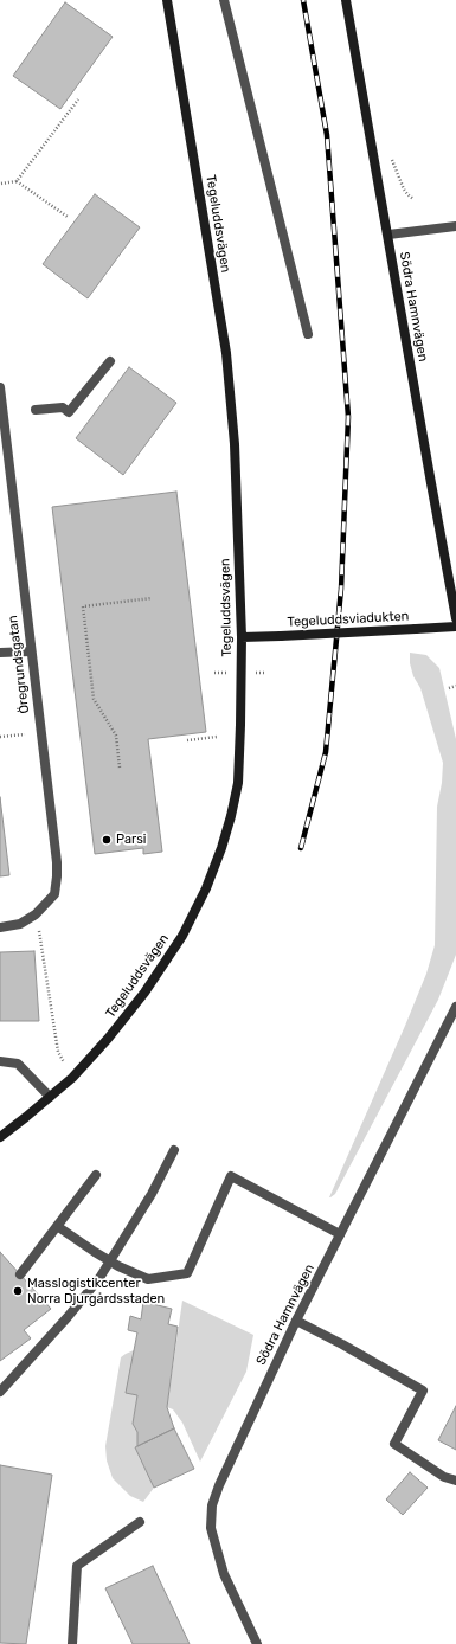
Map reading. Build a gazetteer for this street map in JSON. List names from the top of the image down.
{
  "streets": {
    "main road": ["Tegeluddsvägen", "Södra Hamnvägen", "Tegeluddsviadukten"],
    "street": ["Öregrundsgatan"]
  },
  "crossings": [
    ["Tegeluddsvägen", "Tegeluddsviadukten"]
  ],
  "places": ["Parsi", "Masslogistikcenter Norra Djurgårdsstaden"]
}
